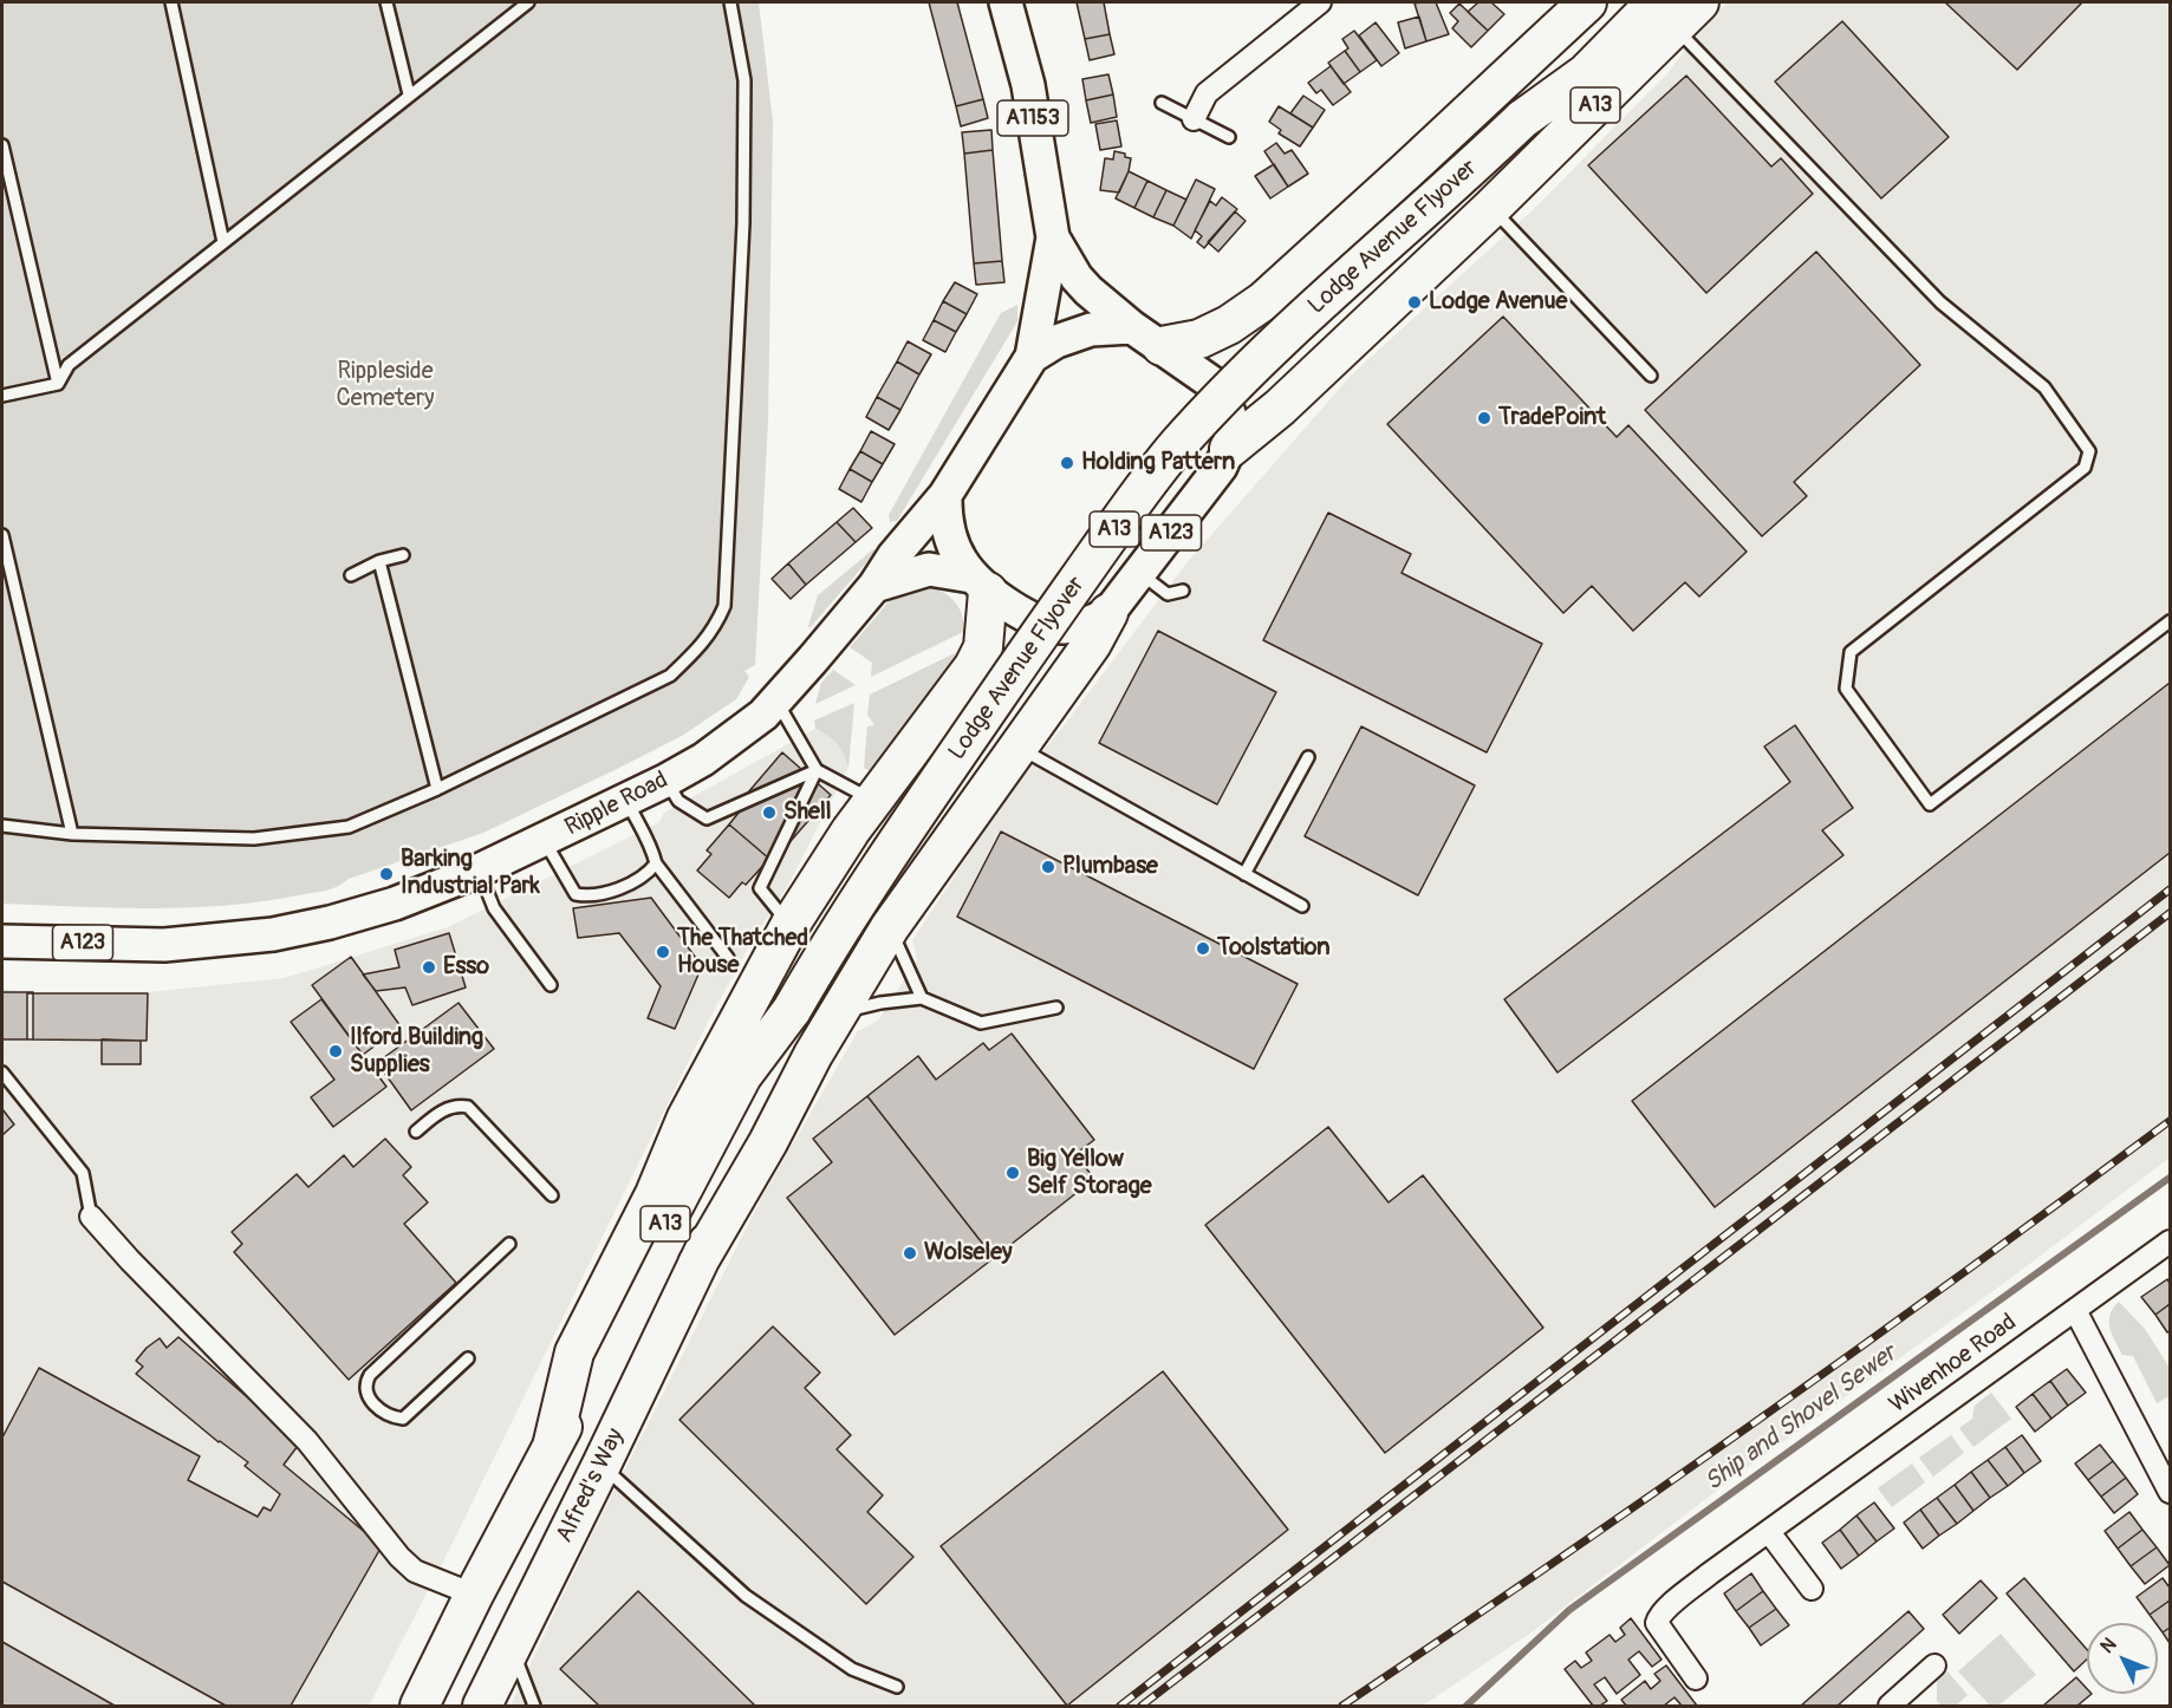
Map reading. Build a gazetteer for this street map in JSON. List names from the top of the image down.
{
  "streets": {
    "highway": ["A13", "Lodge Avenue Flyover", "Alfred's Way"],
    "main road": ["A1153", "A123", "Ripple Road"],
    "street": ["Wivenhoe Road"]
  },
  "crossings": [
    ["A13", "Lodge Avenue Flyover"],
    ["A13", "A123"],
    ["A13", "Alfred's Way"],
    ["A1153", "Ripple Road"],
    ["Lodge Avenue Flyover", "Alfred's Way"],
    ["A123", "Ripple Road"]
  ],
  "water": ["Ship and Shovel Sewer"],
  "parks": ["Rippleside Cemetery"],
  "places": [
    "Lodge Avenue",
    "TradePoint",
    "Holding Pattern",
    "Shell",
    "Plumbase",
    "Barking Industrial Park",
    "Toolstation",
    "The Thatched House",
    "Esso",
    "Ilford Building Supplies",
    "Big Yellow Self Storage",
    "Wolseley"
  ],
  "north": "top left"
}
